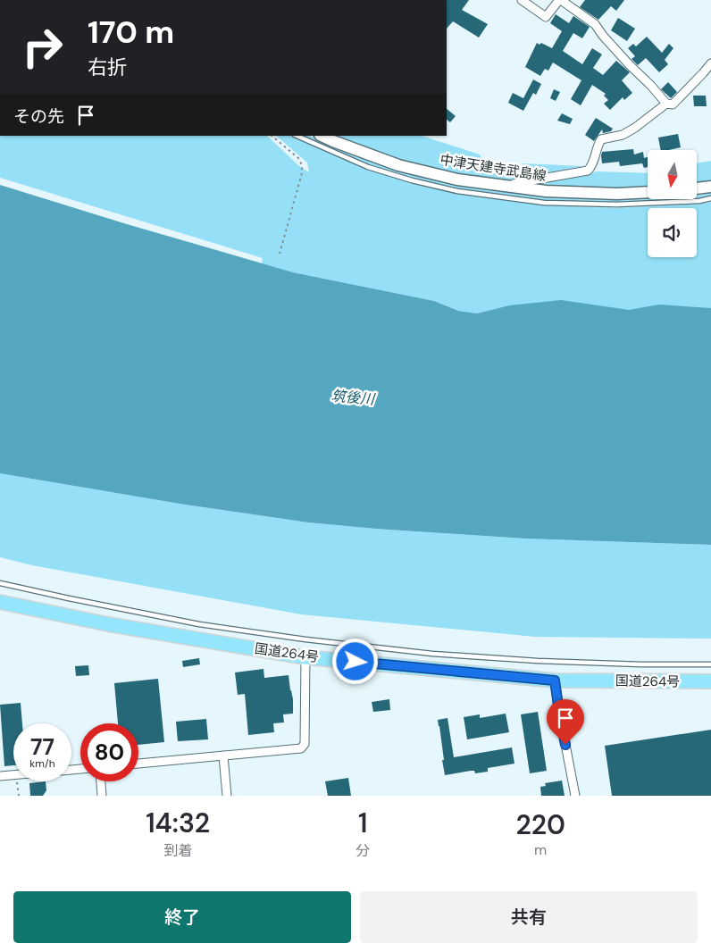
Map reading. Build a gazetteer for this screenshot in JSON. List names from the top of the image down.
{
  "streets": {
    "highway": ["国道264号"],
    "main road": ["中津天建寺武島線"]
  },
  "water": ["筑後川"],
  "north": "bottom",
  "page": {
    "turn": ["170 m", "右折"],
    "then": "その先",
    "speed": "77 km/h",
    "limit": "80",
    "eta": [
      "14:32",
      "到着",
      "1",
      "分",
      "220",
      "m"
    ],
    "buttons": ["終了", "共有"]
  }
}
